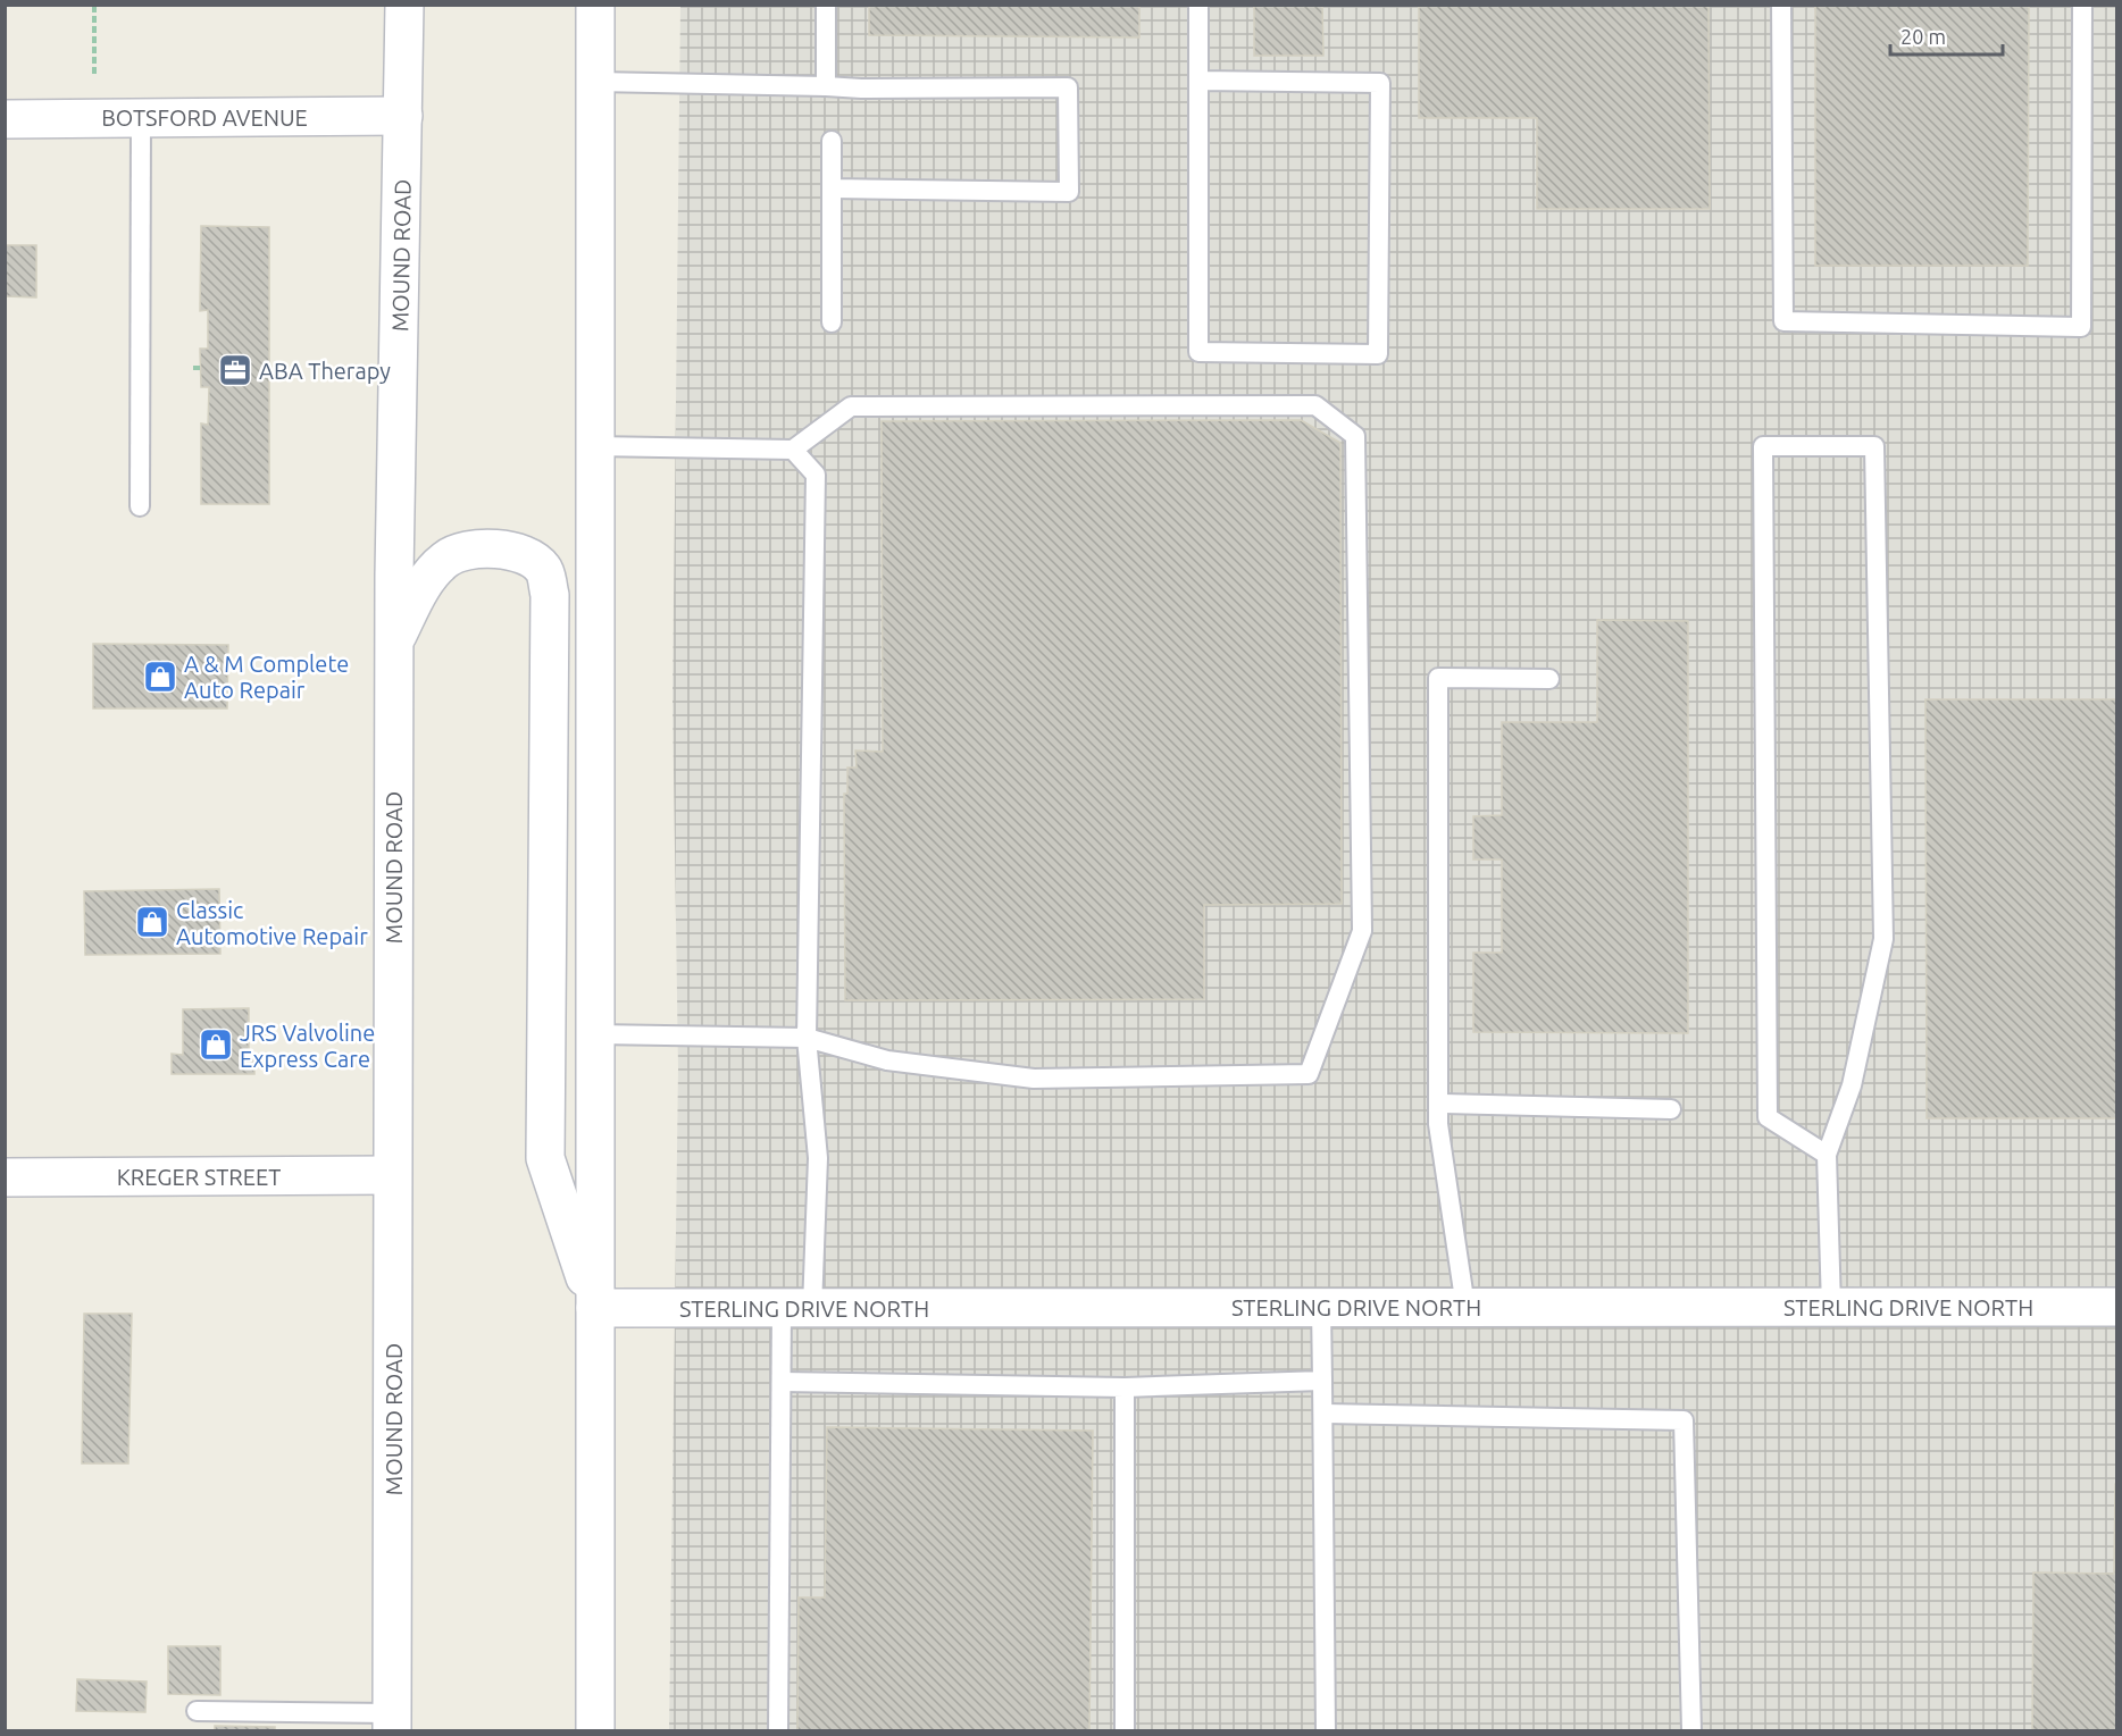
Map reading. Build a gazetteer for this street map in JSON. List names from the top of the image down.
{
  "streets": {
    "main road": [
      "BOTSFORD AVENUE",
      "MOUND ROAD",
      "KREGER STREET",
      "STERLING DRIVE NORTH"
    ]
  },
  "crossings": [
    ["BOTSFORD AVENUE", "MOUND ROAD"],
    ["MOUND ROAD", "KREGER STREET"]
  ],
  "places": {
    "office": ["ABA Therapy"],
    "shop": ["A & M Complete Auto Repair", "Classic Automotive Repair", "JRS Valvoline Express Care"]
  },
  "scale_bar": "20 m"
}
